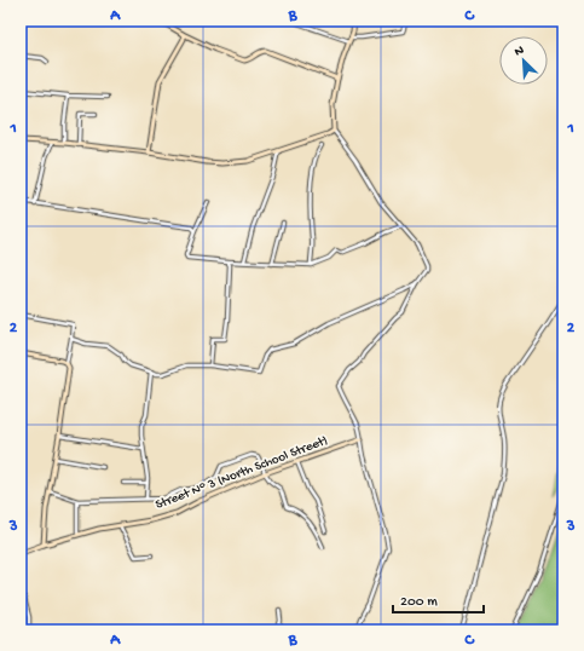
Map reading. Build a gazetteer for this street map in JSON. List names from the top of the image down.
{
  "streets": {
    "street": ["Street N° 3 (North School Street)"]
  },
  "scale_bar": "200 m",
  "north": "top left",
  "grid": {
    "columns": ["A", "B", "C"],
    "rows": ["1", "2", "3"]
  }
}
